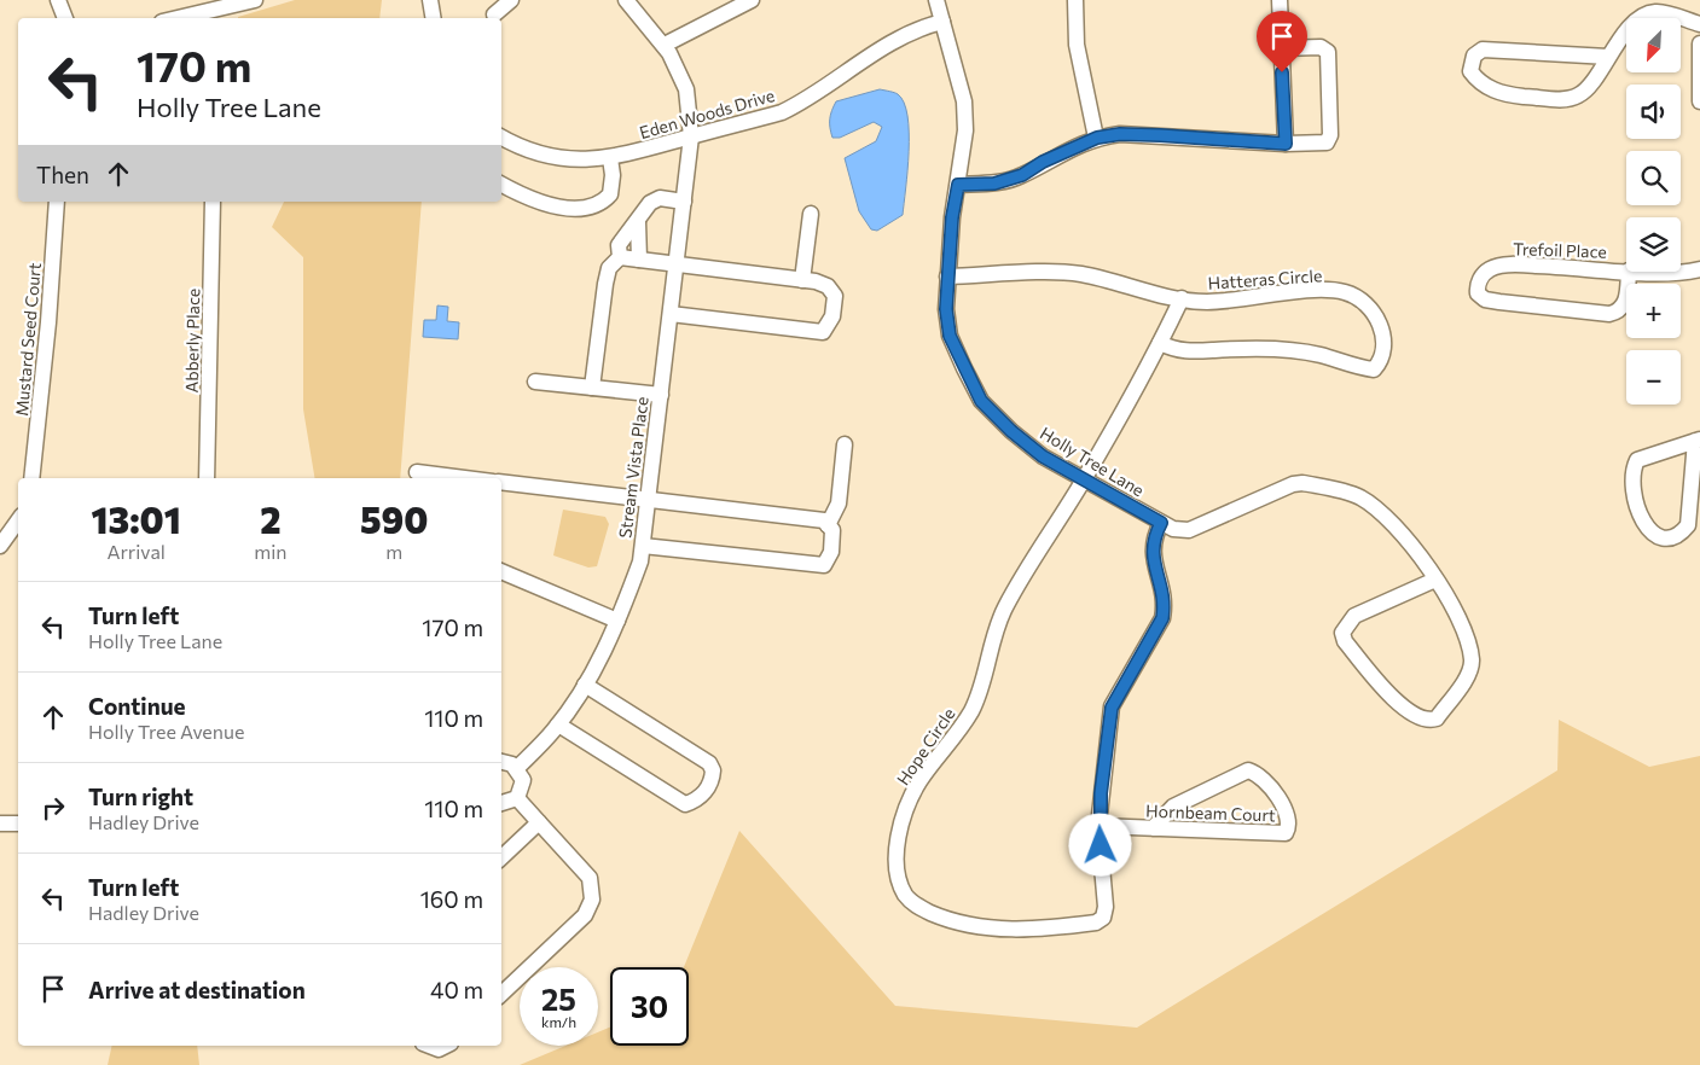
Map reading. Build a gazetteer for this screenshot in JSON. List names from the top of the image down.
{
  "streets": {
    "street": [
      "Eden Woods Drive",
      "Trefoil Place",
      "Hatteras Circle",
      "Mustard Seed Court",
      "Abberly Place",
      "Holly Tree Lane",
      "Stream Vista Place",
      "Hope Circle",
      "Hornbeam Court"
    ]
  },
  "crossings": [
    ["Eden Woods Drive", "Holly Tree Lane"],
    ["Eden Woods Drive", "Stream Vista Place"],
    ["Hatteras Circle", "Holly Tree Lane"],
    ["Hatteras Circle", "Hope Circle"],
    ["Holly Tree Lane", "Hope Circle"],
    ["Hope Circle", "Hornbeam Court"]
  ],
  "north": "bottom left",
  "page": {
    "map_buttons": ["+", "−"],
    "turn": ["170 m", "Holly Tree Lane"],
    "then": "Then",
    "eta": [
      "13:01",
      "Arrival",
      "2",
      "min",
      "590",
      "m"
    ],
    "list": [
      {
        "name": "Turn left",
        "note": "Holly Tree Lane",
        "value": "170 m"
      },
      {
        "name": "Continue",
        "note": "Holly Tree Avenue",
        "value": "110 m"
      },
      {
        "name": "Turn right",
        "note": "Hadley Drive",
        "value": "110 m"
      },
      {
        "name": "Turn left",
        "note": "Hadley Drive",
        "value": "160 m"
      },
      {
        "name": "Arrive at destination",
        "value": "40 m"
      }
    ],
    "speed": "25 km/h",
    "limit": "30"
  }
}
